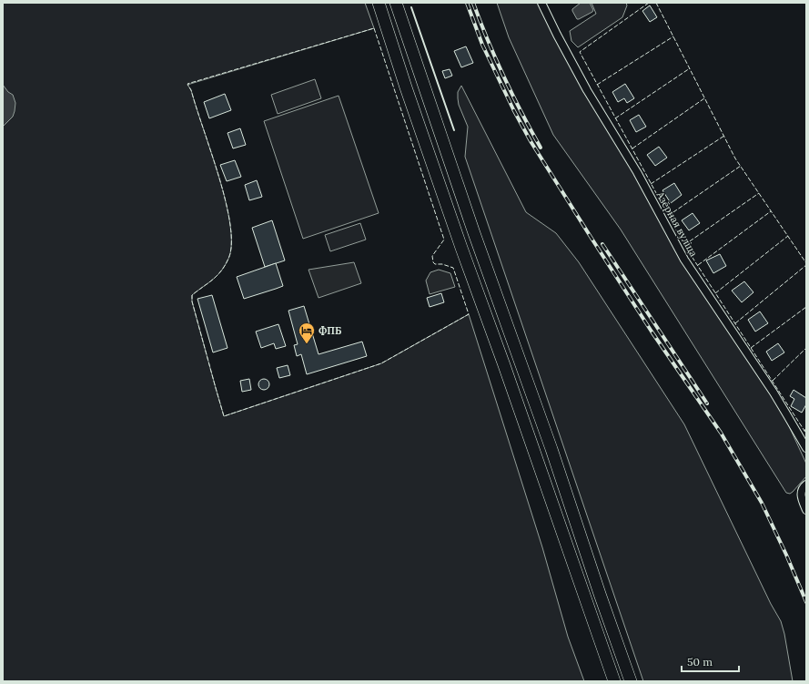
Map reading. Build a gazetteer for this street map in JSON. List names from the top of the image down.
{
  "streets": {
    "street": ["Азёрная вуліца"]
  },
  "places": {
    "hotel": ["ФПБ"]
  },
  "scale_bar": "50 m"
}
